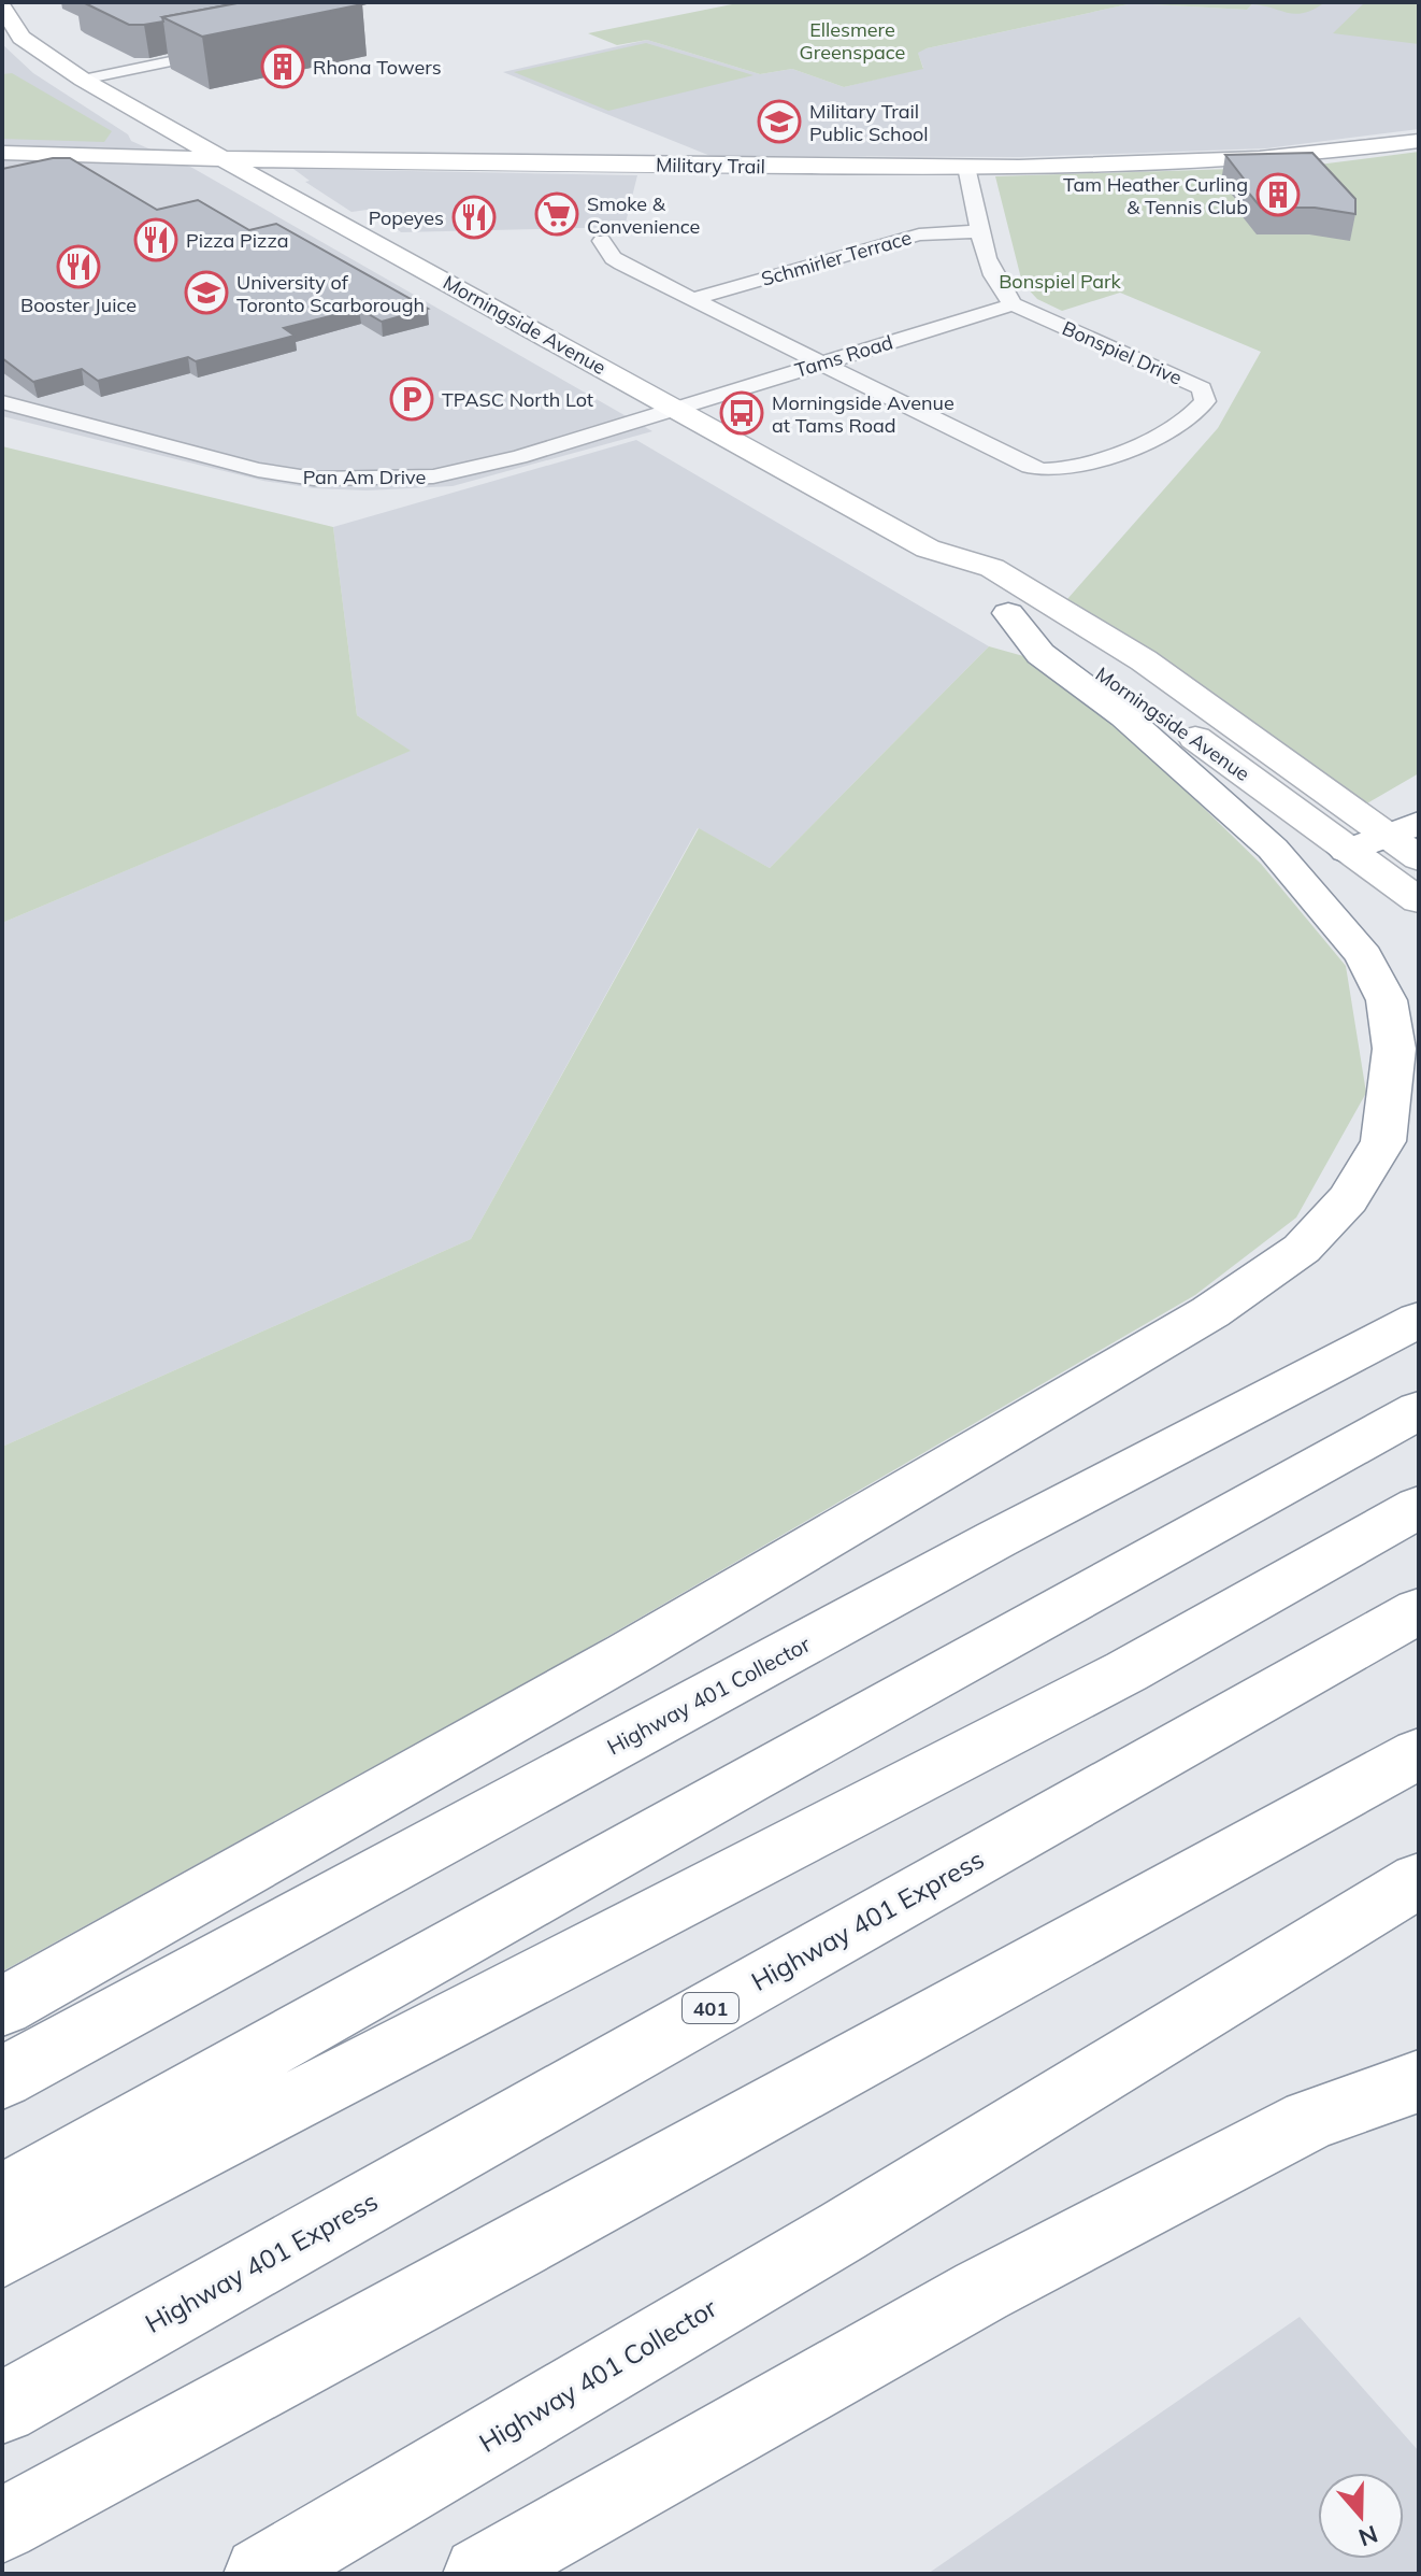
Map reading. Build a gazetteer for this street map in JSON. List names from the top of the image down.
{
  "streets": {
    "main road": [
      "Military Trail",
      "Morningside Avenue",
      "Highway 401 Collector",
      "Highway 401 Express",
      "401"
    ],
    "street": [
      "Schmirler Terrace",
      "Bonspiel Drive",
      "Tams Road",
      "Pan Am Drive"
    ]
  },
  "crossings": [
    ["Military Trail", "Morningside Avenue"],
    ["Schmirler Terrace", "Bonspiel Drive"],
    ["Morningside Avenue", "Tams Road"],
    ["Morningside Avenue", "Pan Am Drive"],
    ["Bonspiel Drive", "Tams Road"],
    ["Tams Road", "Pan Am Drive"]
  ],
  "parks": ["Ellesmere Greenspace", "Bonspiel Park"],
  "places": {
    "building": ["Rhona Towers", "Tam Heather Curling & Tennis Club"],
    "school or university": ["Military Trail Public School", "University of Toronto Scarborough"],
    "supermarket": ["Smoke & Convenience"],
    "restaurant": ["Popeyes", "Pizza Pizza", "Booster Juice"],
    "parking": ["TPASC North Lot"],
    "bus stop": ["Morningside Avenue at Tams Road"]
  },
  "north": "bottom"
}
